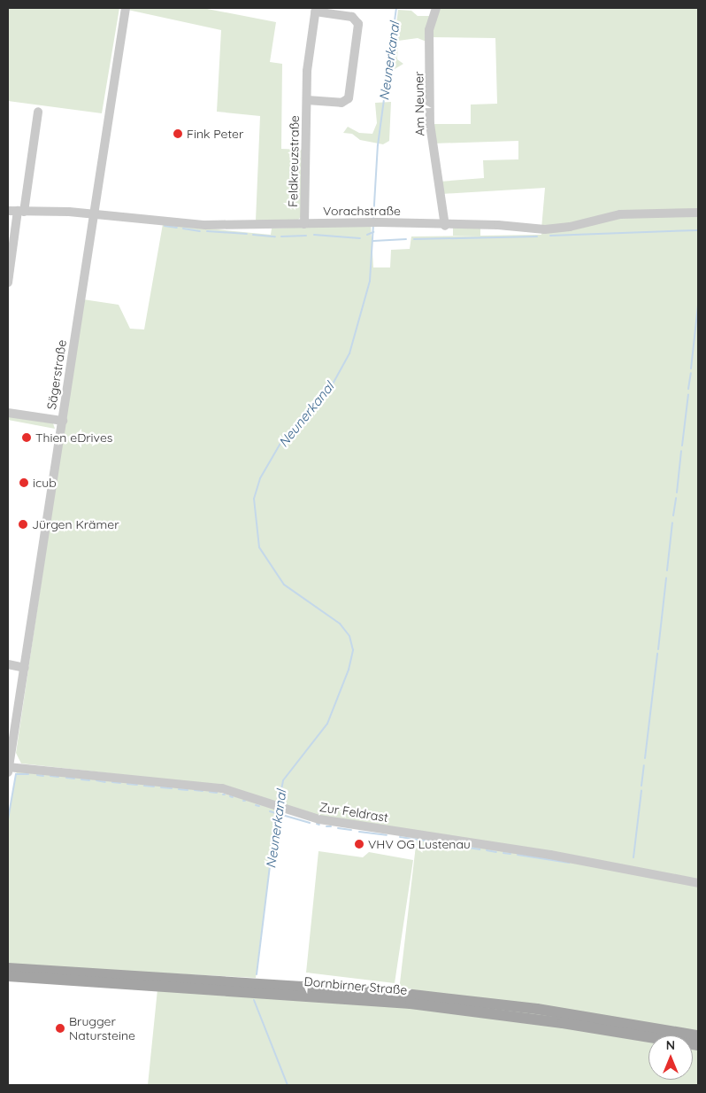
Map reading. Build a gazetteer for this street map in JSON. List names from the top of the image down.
{
  "streets": {
    "main road": ["Dornbirner Straße"],
    "street": [
      "Am Neuner",
      "Feldkreuzstraße",
      "Vorachstraße",
      "Sägerstraße",
      "Zur Feldrast"
    ]
  },
  "crossings": [
    ["Am Neuner", "Vorachstraße"],
    ["Feldkreuzstraße", "Vorachstraße"],
    ["Vorachstraße", "Sägerstraße"],
    ["Sägerstraße", "Zur Feldrast"]
  ],
  "water": ["Neunerkanal"],
  "places": [
    "Fink Peter",
    "Thien eDrives",
    "icub",
    "Jürgen Krämer",
    "VHV OG Lustenau",
    "Brugger Natursteine"
  ],
  "north": "top"
}
